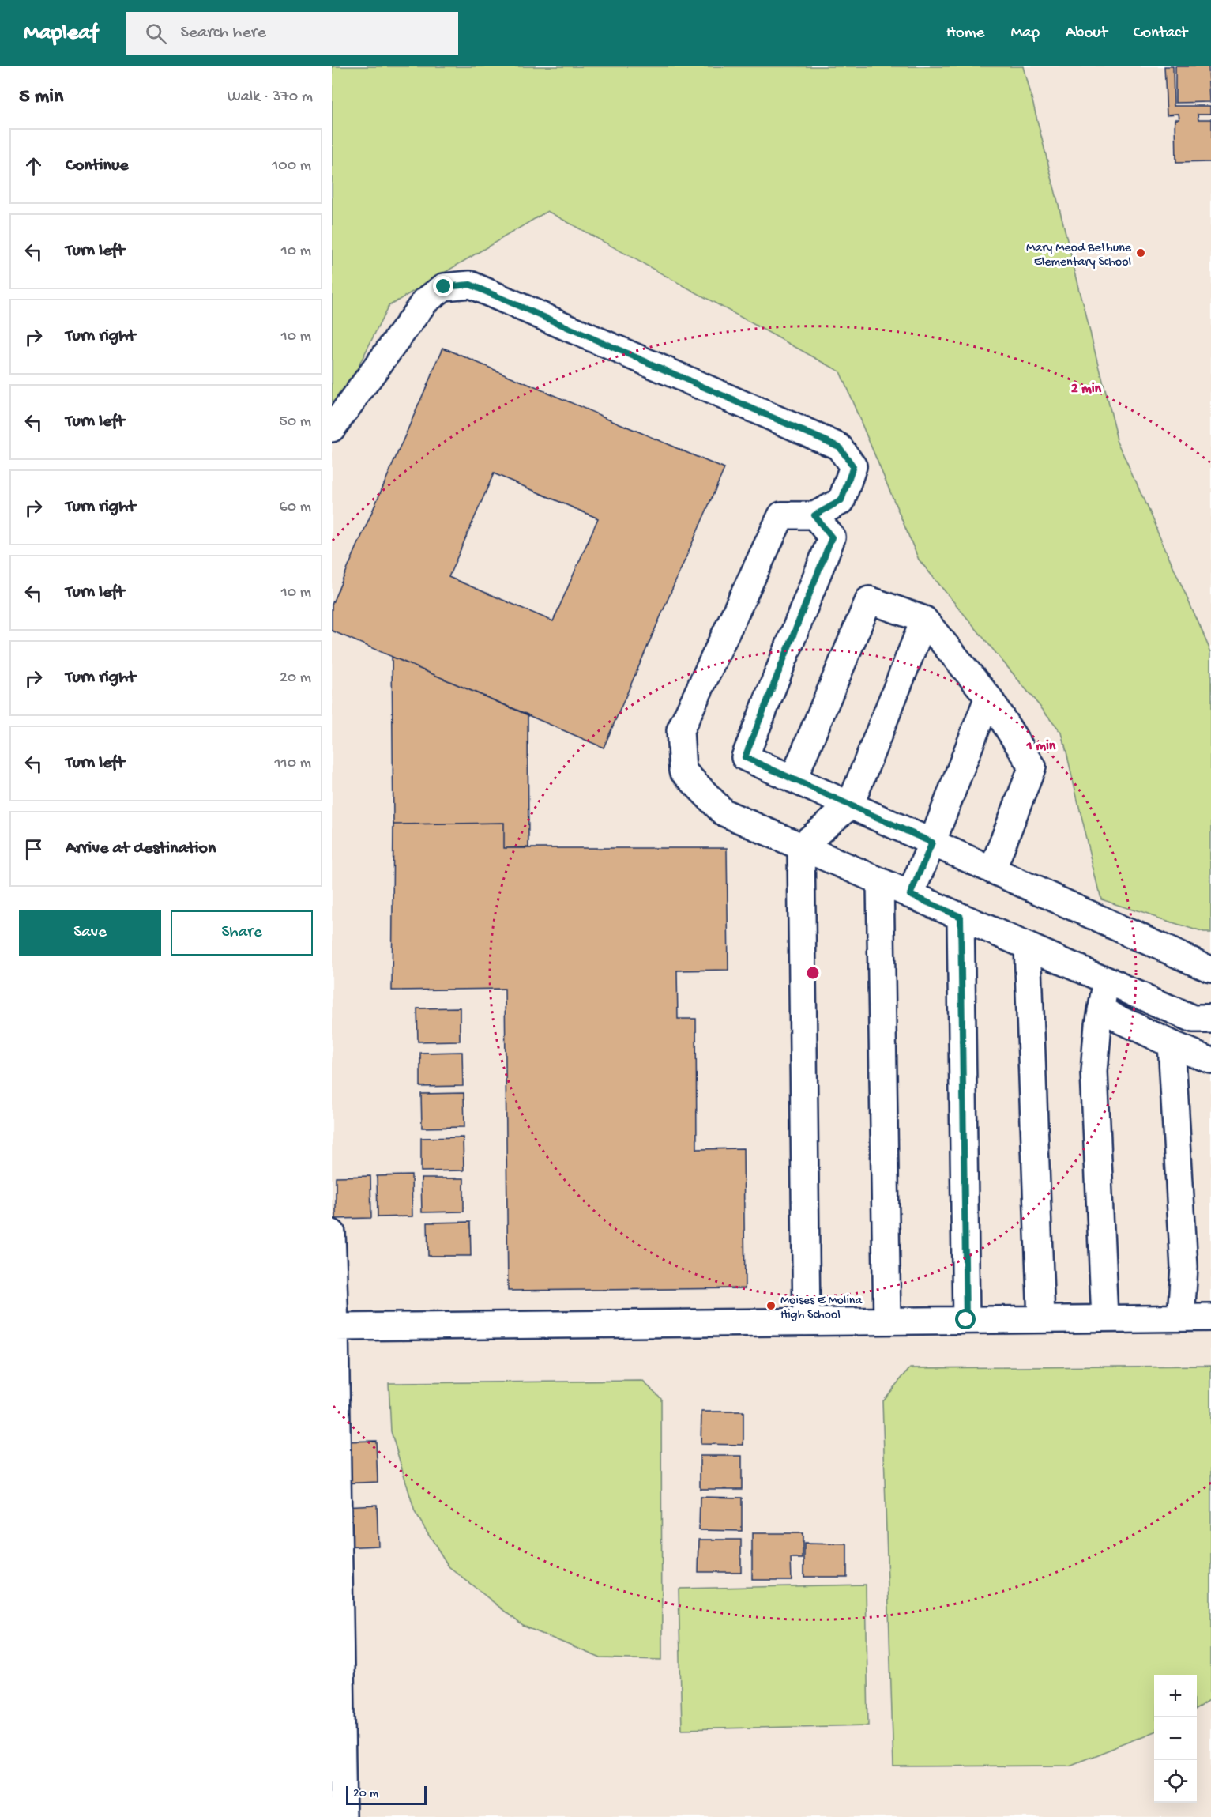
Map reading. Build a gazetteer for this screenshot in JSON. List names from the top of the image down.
{
  "places": ["Mary Meod Bethune Elementary School", "Moises E Molina High School"],
  "scale_bar": "20 m",
  "page": {
    "header": "Mapleaf",
    "search": "Search here",
    "nav": [
      "Home",
      "Map",
      "About",
      "Contact"
    ],
    "heading": ["5 min", "Walk · 370 m"],
    "list": [
      ["Continue", "100 m"],
      ["Turn left", "10 m"],
      ["Turn right", "10 m"],
      ["Turn left", "50 m"],
      ["Turn right", "60 m"],
      ["Turn left", "10 m"],
      ["Turn right", "20 m"],
      ["Turn left", "110 m"],
      "Arrive at destination"
    ],
    "buttons": ["Save", "Share"],
    "map_buttons": ["+", "−"],
    "scale": "20 m"
  },
  "rings": ["2 min", "1 min"]
}
